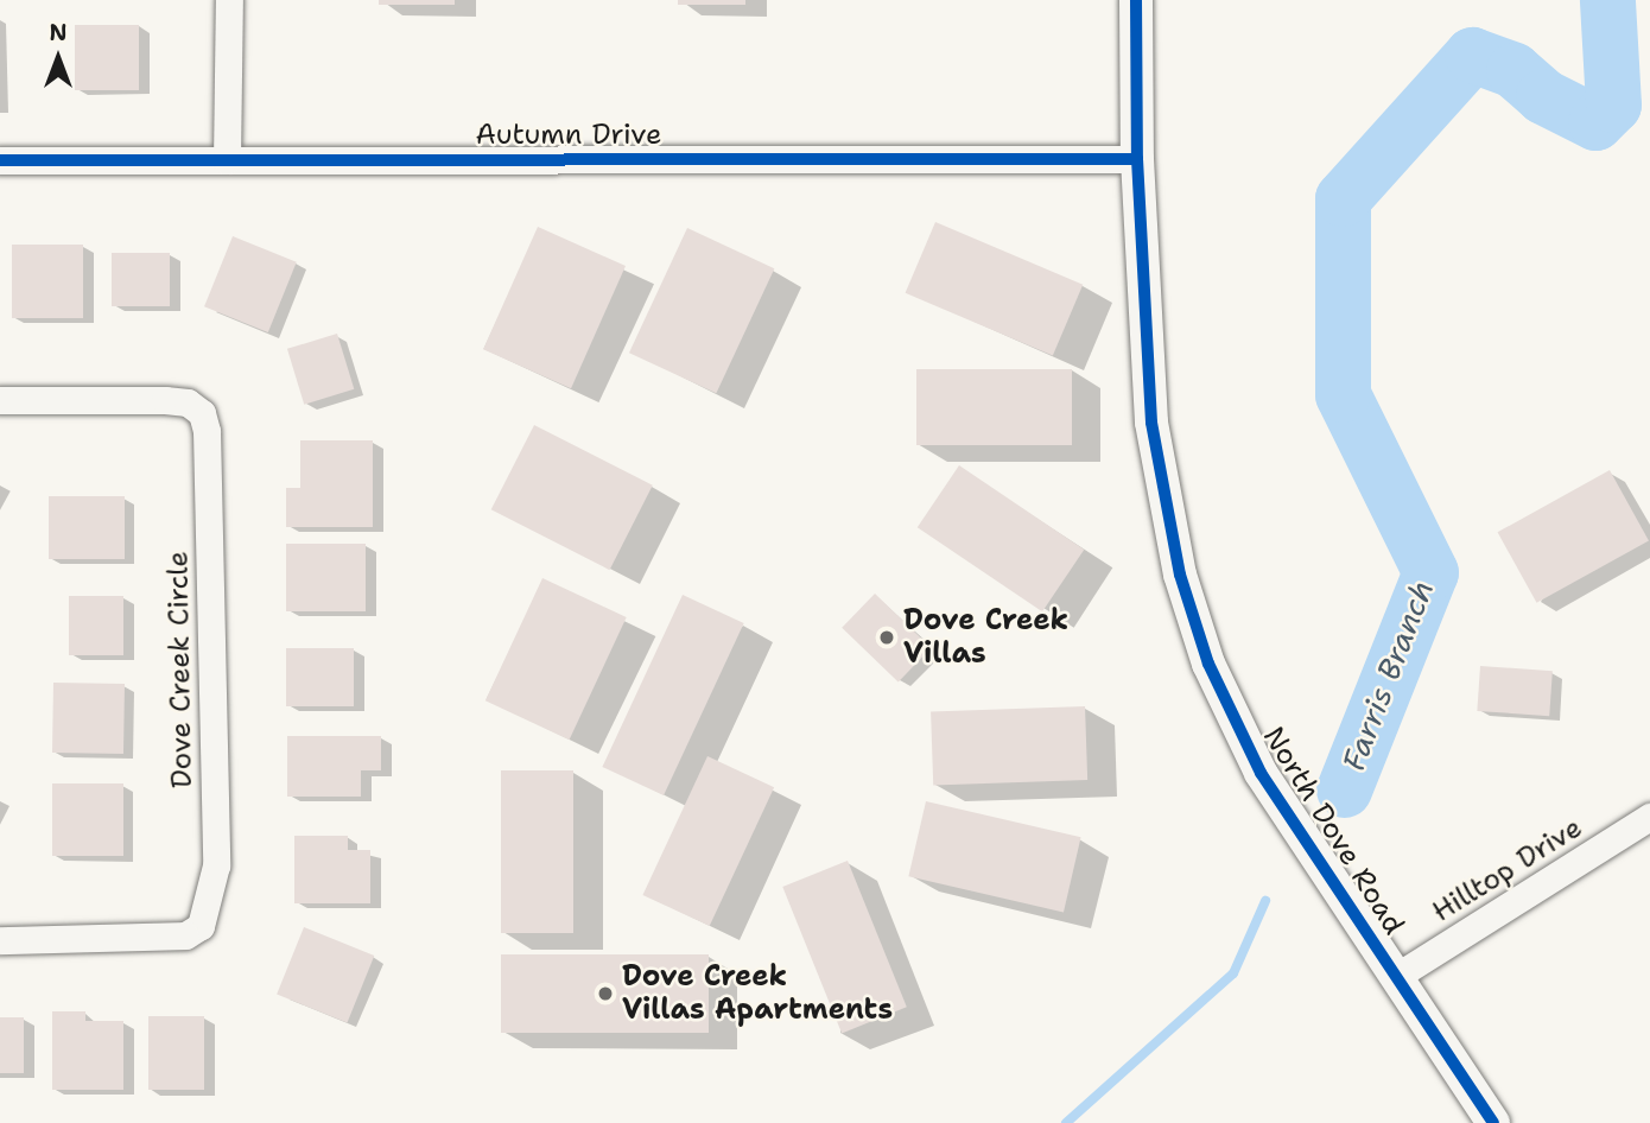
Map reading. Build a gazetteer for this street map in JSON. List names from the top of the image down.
{
  "streets": {
    "street": [
      "Autumn Drive",
      "Dove Creek Circle",
      "North Dove Road",
      "Hilltop Drive"
    ]
  },
  "crossings": [
    ["Autumn Drive", "North Dove Road"],
    ["North Dove Road", "Hilltop Drive"]
  ],
  "water": ["Farris Branch"],
  "places": ["Dove Creek Villas", "Dove Creek Villas Apartments"],
  "north": "top"
}
